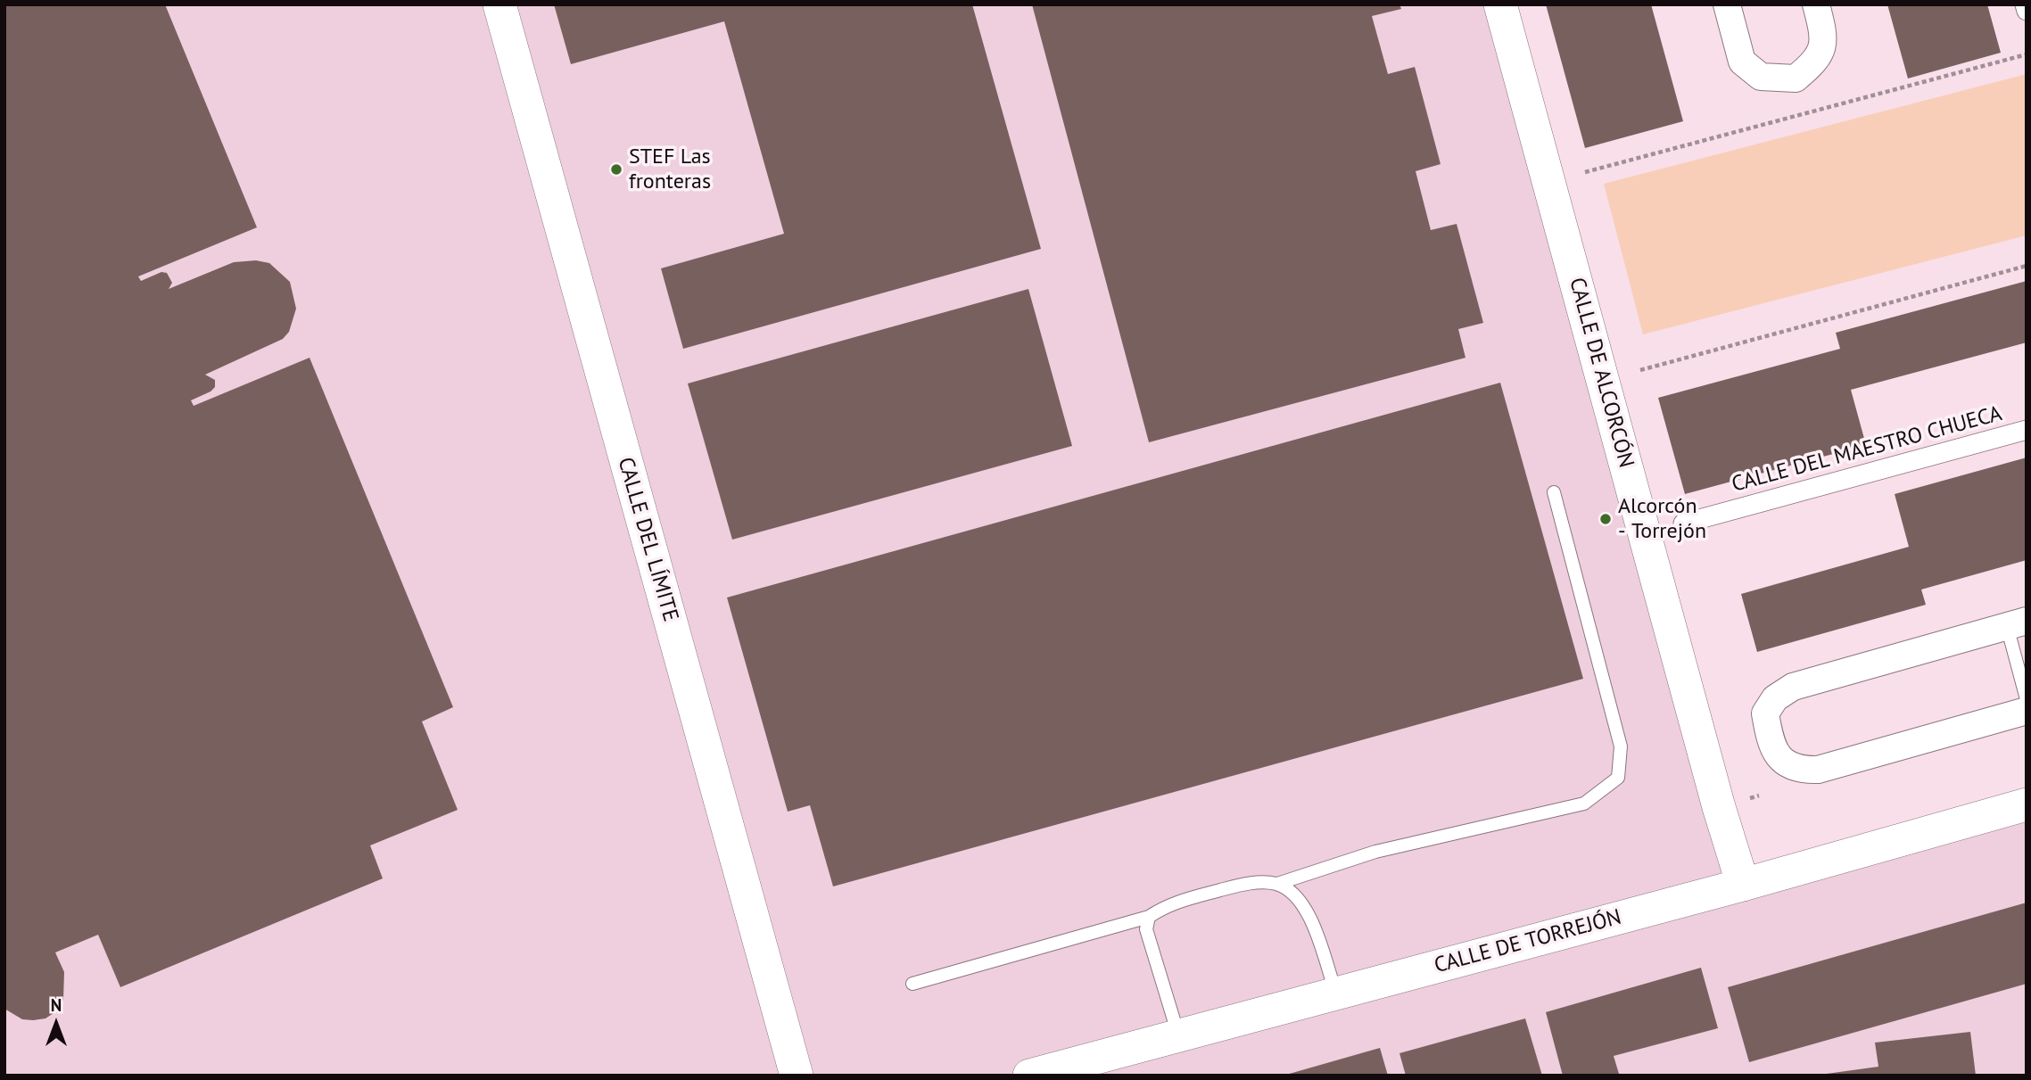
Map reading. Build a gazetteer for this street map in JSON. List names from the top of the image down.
{
  "streets": {
    "street": [
      "CALLE DE ALCORCÓN",
      "CALLE DEL MAESTRO CHUECA",
      "CALLE DEL LÍMITE",
      "CALLE DE TORREJÓN"
    ]
  },
  "crossings": [
    ["CALLE DE ALCORCÓN", "CALLE DE TORREJÓN"]
  ],
  "places": ["STEF Las fronteras", "Alcorcón - Torrejón"],
  "north": "top"
}
